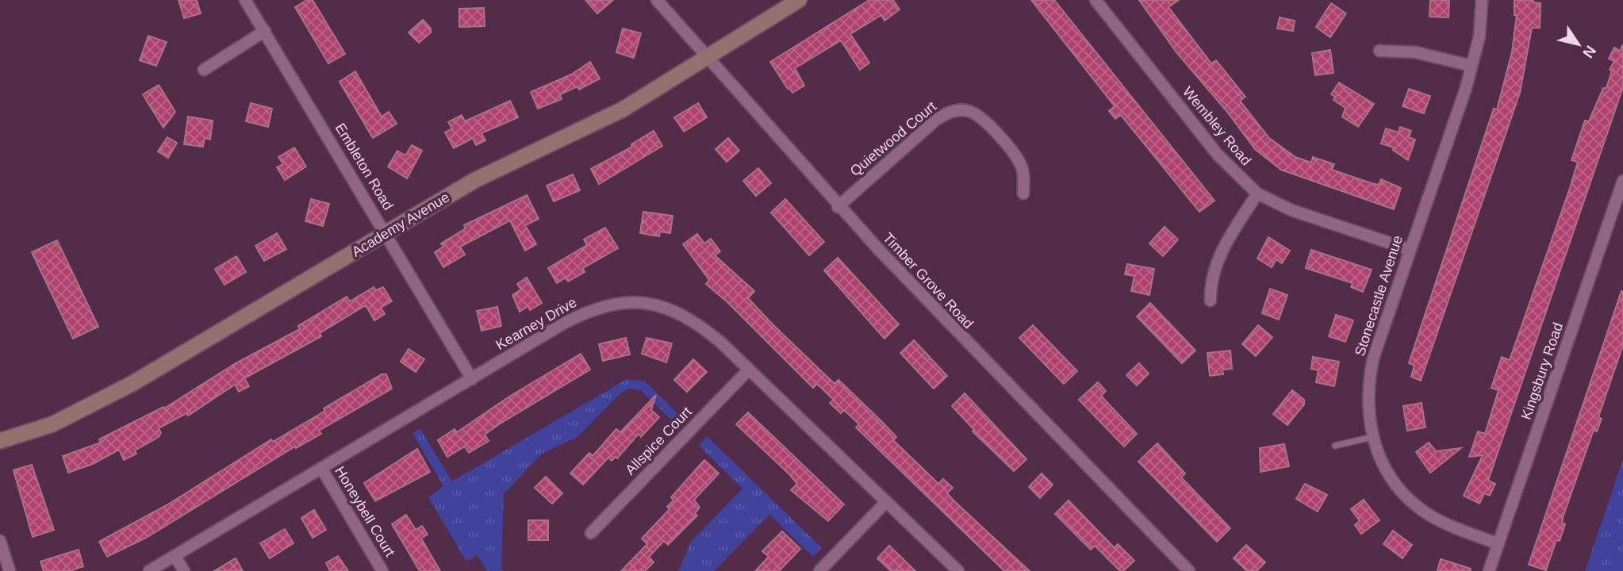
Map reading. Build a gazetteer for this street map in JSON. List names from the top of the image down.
{
  "streets": {
    "street": [
      "Wembley Road",
      "Quietwood Court",
      "Embleton Road",
      "Academy Avenue",
      "Timber Grove Road",
      "Stonecastle Avenue",
      "Kearney Drive",
      "Kingsbury Road",
      "Allspice Court",
      "Honeybell Court"
    ]
  },
  "crossings": [
    ["Wembley Road", "Stonecastle Avenue"],
    ["Quietwood Court", "Timber Grove Road"],
    ["Embleton Road", "Academy Avenue"],
    ["Embleton Road", "Kearney Drive"],
    ["Academy Avenue", "Timber Grove Road"],
    ["Stonecastle Avenue", "Kingsbury Road"],
    ["Kearney Drive", "Allspice Court"],
    ["Kearney Drive", "Honeybell Court"]
  ],
  "north": "bottom right"
}
